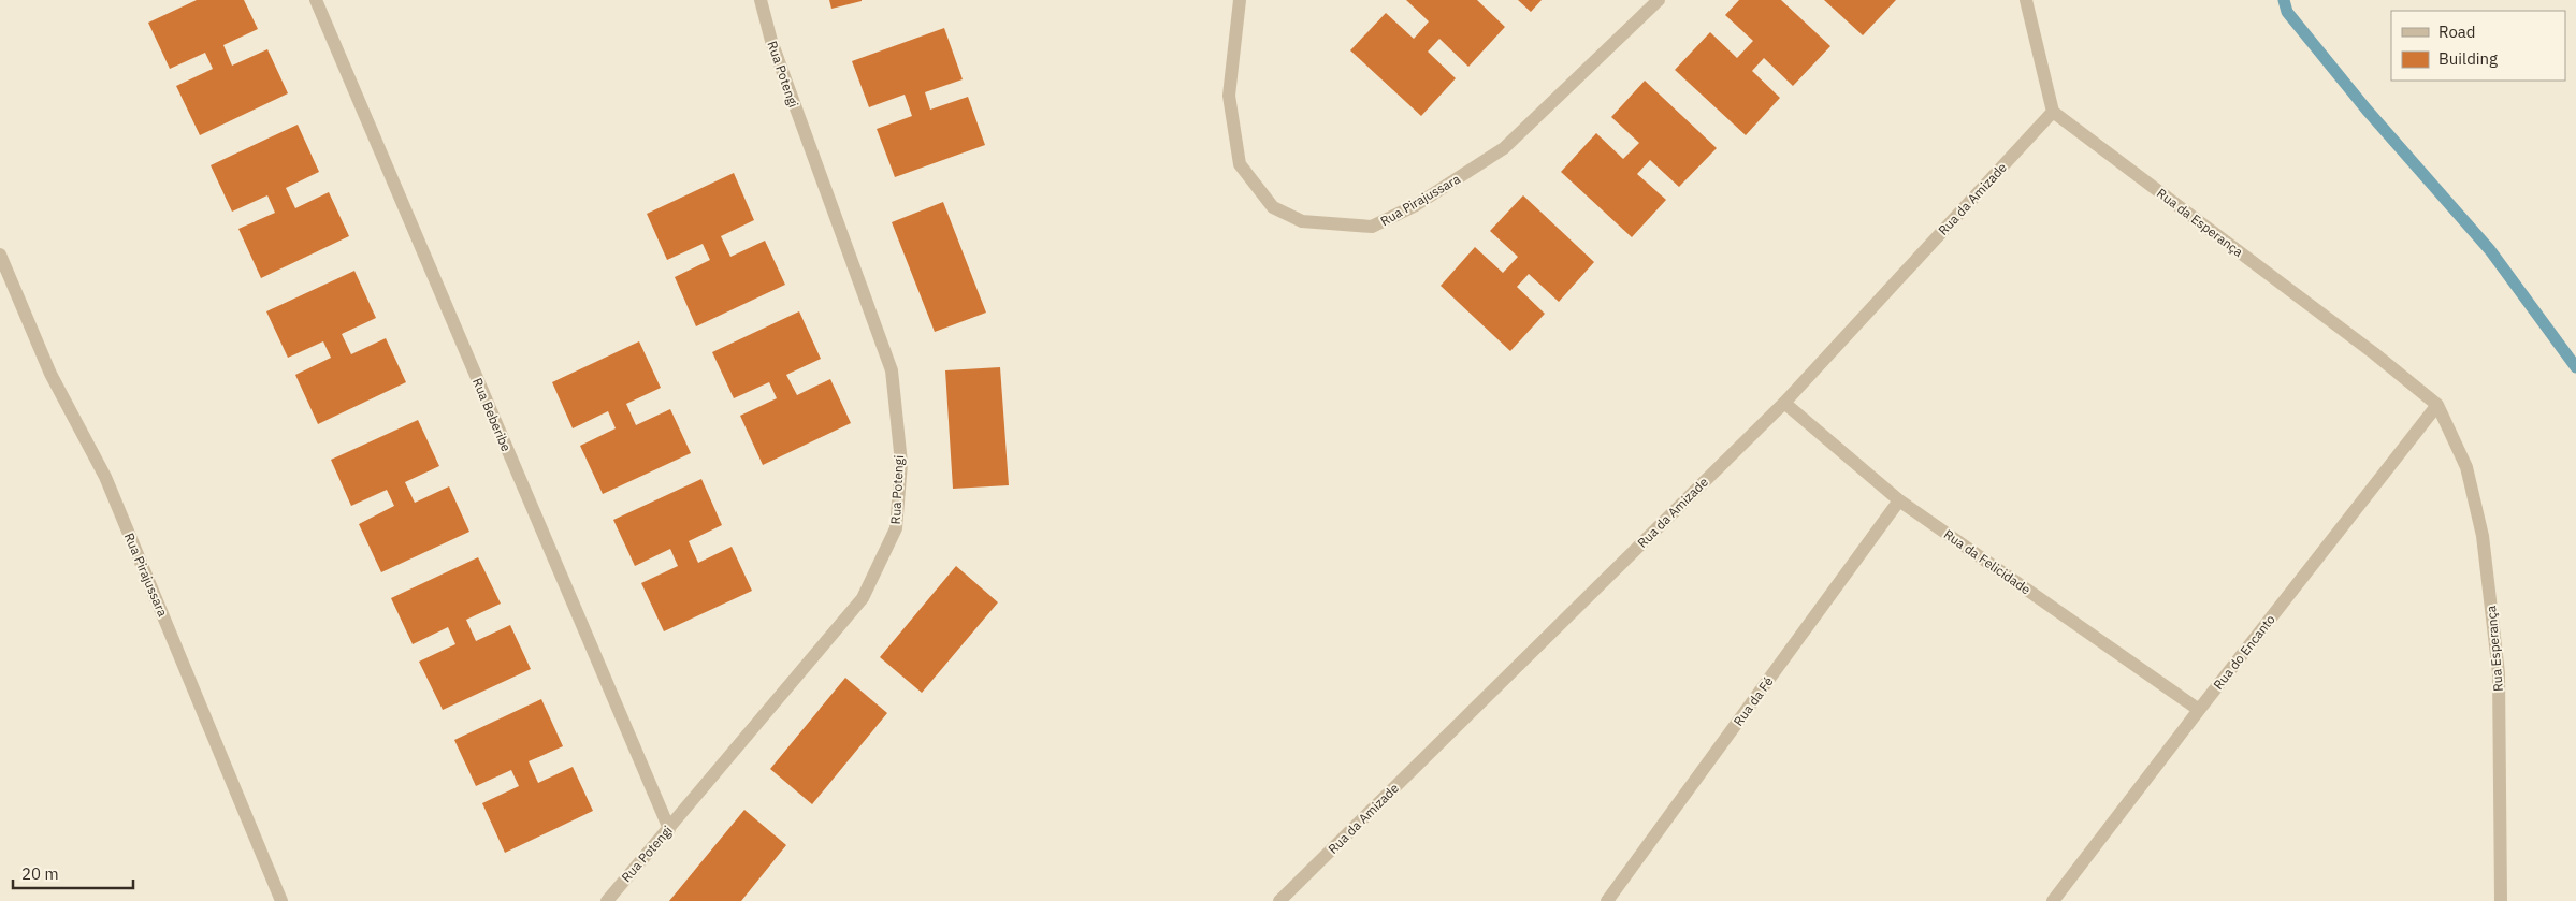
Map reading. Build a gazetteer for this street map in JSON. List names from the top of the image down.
{
  "streets": {
    "street": [
      "Rua Potengi",
      "Rua da Amizade",
      "Rua Pirajussara",
      "Rua da Esperança",
      "Rua Beberibe",
      "Rua da Felicidade",
      "Rua Esperança",
      "Rua do Encanto",
      "Rua da Fé"
    ]
  },
  "crossings": [
    ["Rua Potengi", "Rua Beberibe"],
    ["Rua da Amizade", "Rua da Esperança"],
    ["Rua da Amizade", "Rua da Felicidade"],
    ["Rua da Esperança", "Rua Esperança"],
    ["Rua da Esperança", "Rua do Encanto"],
    ["Rua da Felicidade", "Rua do Encanto"],
    ["Rua da Felicidade", "Rua da Fé"],
    ["Rua Esperança", "Rua do Encanto"]
  ],
  "legend": ["Road", "Building"],
  "scale_bar": "20 m"
}
